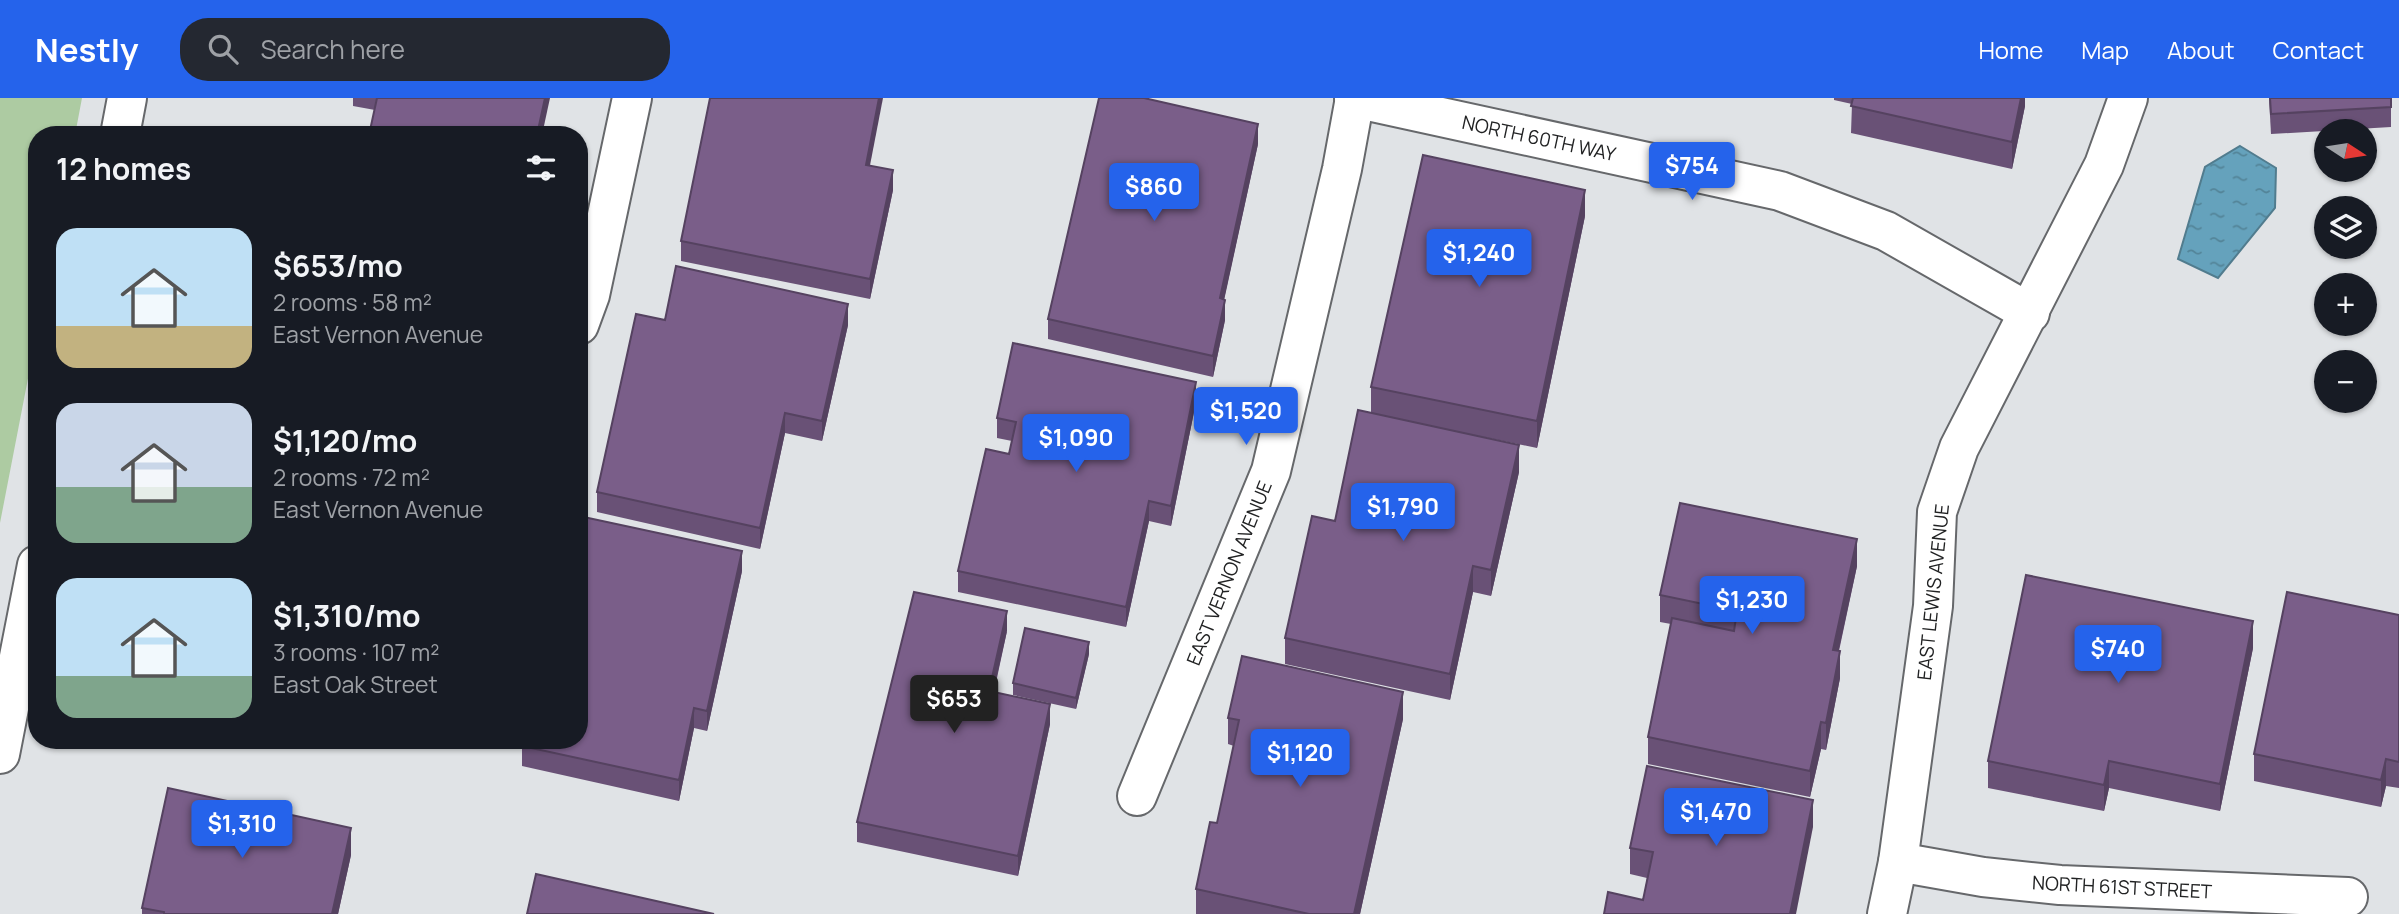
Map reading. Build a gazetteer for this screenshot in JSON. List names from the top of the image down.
{
  "streets": {
    "street": [
      "NORTH 60TH WAY",
      "EAST VERNON AVENUE",
      "EAST LEWIS AVENUE",
      "NORTH 61ST STREET"
    ]
  },
  "crossings": [
    ["NORTH 60TH WAY", "EAST VERNON AVENUE"],
    ["NORTH 60TH WAY", "EAST LEWIS AVENUE"],
    ["EAST LEWIS AVENUE", "NORTH 61ST STREET"]
  ],
  "north": "right",
  "page": {
    "header": "Nestly",
    "search": "Search here",
    "nav": [
      "Home",
      "Map",
      "About",
      "Contact"
    ],
    "map_buttons": ["+", "−"],
    "heading": "12 homes",
    "price": [
      "$754",
      "$860",
      "$1,240",
      "$1,520",
      "$1,090",
      "$1,790",
      "$1,230",
      "$740",
      "$653",
      "$1,120",
      "$1,470",
      "$1,310"
    ],
    "list": [
      {
        "name": "$653/mo",
        "note": "2 rooms · 58 m² · East Vernon Avenue"
      },
      {
        "name": "$1,120/mo",
        "note": "2 rooms · 72 m² · East Vernon Avenue"
      },
      {
        "name": "$1,310/mo",
        "note": "3 rooms · 107 m² · East Oak Street"
      }
    ]
  }
}
